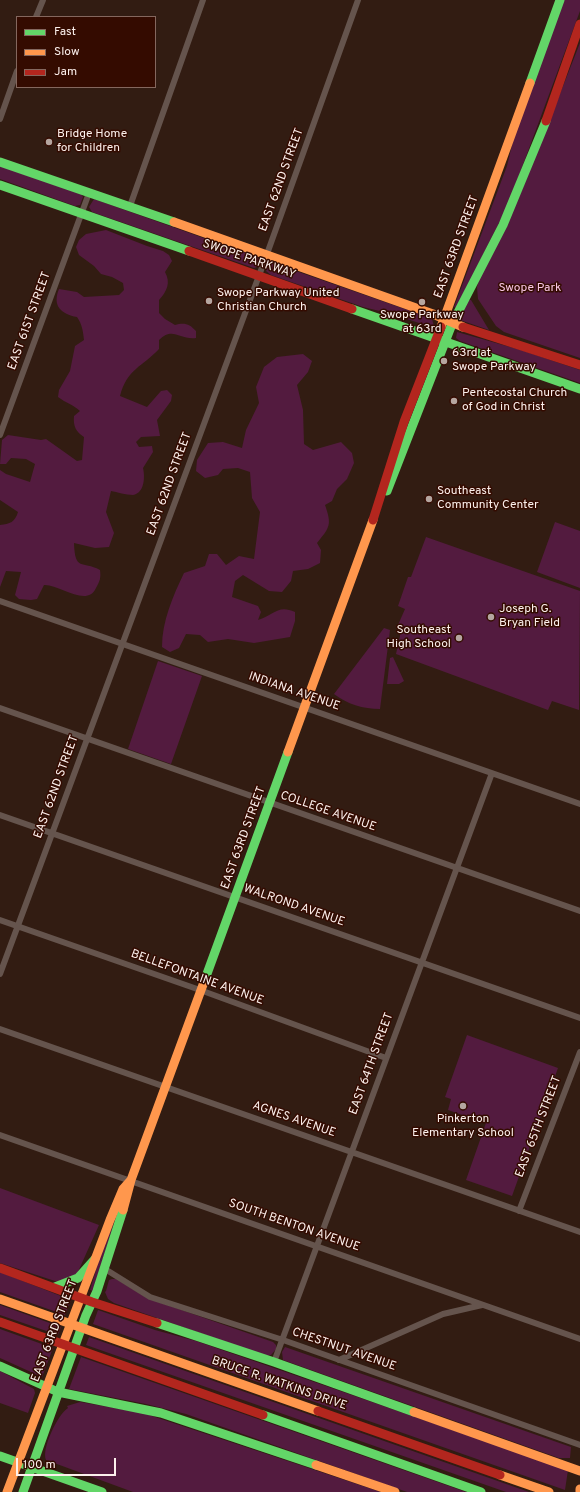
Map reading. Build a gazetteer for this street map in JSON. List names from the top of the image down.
{
  "streets": {
    "main road": ["EAST 63RD STREET", "SWOPE PARKWAY", "BRUCE R. WATKINS DRIVE"],
    "street": [
      "EAST 62ND STREET",
      "EAST 61ST STREET",
      "INDIANA AVENUE",
      "COLLEGE AVENUE",
      "WALROND AVENUE",
      "BELLEFONTAINE AVENUE",
      "EAST 64TH STREET",
      "AGNES AVENUE",
      "EAST 65TH STREET",
      "SOUTH BENTON AVENUE",
      "CHESTNUT AVENUE"
    ]
  },
  "crossings": [
    ["EAST 62ND STREET", "SWOPE PARKWAY"],
    ["EAST 62ND STREET", "INDIANA AVENUE"],
    ["EAST 62ND STREET", "COLLEGE AVENUE"],
    ["EAST 62ND STREET", "WALROND AVENUE"],
    ["EAST 62ND STREET", "BELLEFONTAINE AVENUE"],
    ["EAST 63RD STREET", "SWOPE PARKWAY"],
    ["EAST 63RD STREET", "INDIANA AVENUE"],
    ["EAST 63RD STREET", "COLLEGE AVENUE"],
    ["EAST 63RD STREET", "WALROND AVENUE"],
    ["EAST 63RD STREET", "BELLEFONTAINE AVENUE"],
    ["EAST 63RD STREET", "AGNES AVENUE"],
    ["EAST 63RD STREET", "SOUTH BENTON AVENUE"],
    ["EAST 63RD STREET", "CHESTNUT AVENUE"],
    ["SWOPE PARKWAY", "EAST 61ST STREET"],
    ["INDIANA AVENUE", "EAST 64TH STREET"],
    ["COLLEGE AVENUE", "EAST 64TH STREET"],
    ["WALROND AVENUE", "EAST 64TH STREET"],
    ["BELLEFONTAINE AVENUE", "EAST 64TH STREET"],
    ["EAST 64TH STREET", "AGNES AVENUE"],
    ["EAST 64TH STREET", "SOUTH BENTON AVENUE"],
    ["EAST 64TH STREET", "CHESTNUT AVENUE"],
    ["AGNES AVENUE", "EAST 65TH STREET"]
  ],
  "parks": ["Swope Park"],
  "places": [
    "Bridge Home for Children",
    "Swope Parkway United Christian Church",
    "Swope Parkway at 63rd",
    "63rd at Swope Parkway",
    "Pentecostal Church of God in Christ",
    "Southeast Community Center",
    "Joseph G. Bryan Field",
    "Southeast High School",
    "Pinkerton Elementary School"
  ],
  "legend": ["Fast", "Slow", "Jam"],
  "scale_bar": "100 m"
}
